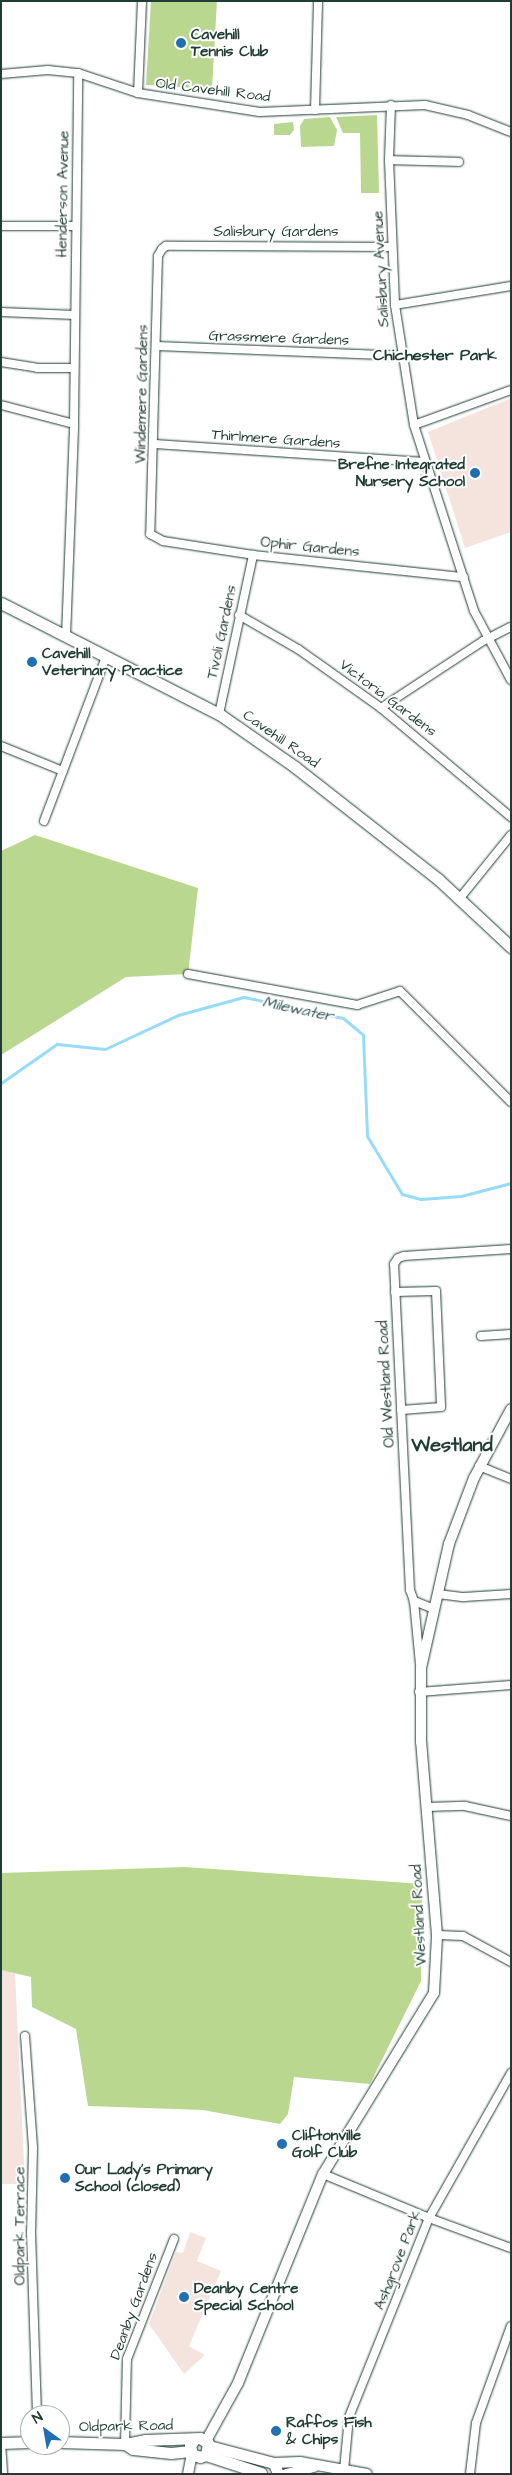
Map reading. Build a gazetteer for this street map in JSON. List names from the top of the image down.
{
  "streets": {
    "main road": ["Cavehill Road", "Oldpark Road"],
    "street": [
      "Old Cavehill Road",
      "Henderson Avenue",
      "Salisbury Gardens",
      "Salisbury Avenue",
      "Grassmere Gardens",
      "Windemere Gardens",
      "Thirlmere Gardens",
      "Ophir Gardens",
      "Tivoli Gardens",
      "Victoria Gardens",
      "Old Westland Road",
      "Westland Road",
      "Oldpark Terrace",
      "Ashgrove Park",
      "Deanby Gardens"
    ]
  },
  "crossings": [
    ["Old Cavehill Road", "Henderson Avenue"],
    ["Old Cavehill Road", "Salisbury Avenue"],
    ["Henderson Avenue", "Cavehill Road"],
    ["Salisbury Gardens", "Salisbury Avenue"],
    ["Salisbury Gardens", "Windemere Gardens"],
    ["Salisbury Avenue", "Grassmere Gardens"],
    ["Salisbury Avenue", "Thirlmere Gardens"],
    ["Salisbury Avenue", "Ophir Gardens"],
    ["Grassmere Gardens", "Windemere Gardens"],
    ["Windemere Gardens", "Thirlmere Gardens"],
    ["Windemere Gardens", "Ophir Gardens"],
    ["Ophir Gardens", "Tivoli Gardens"],
    ["Tivoli Gardens", "Victoria Gardens"],
    ["Tivoli Gardens", "Cavehill Road"],
    ["Old Westland Road", "Westland Road"],
    ["Westland Road", "Oldpark Road"],
    ["Deanby Gardens", "Oldpark Road"]
  ],
  "districts": ["Chichester Park", "Westland"],
  "water": ["Milewater"],
  "places": [
    "Cavehill Tennis Club",
    "Brefne Integrated Nursery School",
    "Cavehill Veterinary Practice",
    "Cliftonville Golf Club",
    "Our Lady's Primary School (closed)",
    "Deanby Centre Special School",
    "Raffos Fish & Chips"
  ],
  "north": "top left"
}
